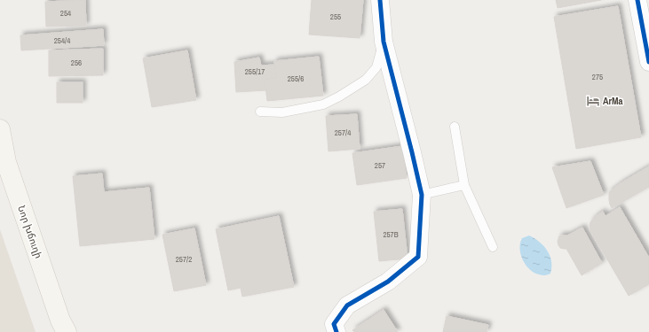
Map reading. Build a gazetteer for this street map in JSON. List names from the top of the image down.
{
  "streets": {
    "main road": ["Նոր խճուղի"]
  },
  "places": {
    "hotel": ["ArMa"]
  },
  "house_numbers": [
    "254",
    "255",
    "254/4",
    "256",
    "255/17",
    "275",
    "255/6",
    "257/4",
    "257",
    "257B",
    "257/2"
  ]
}
